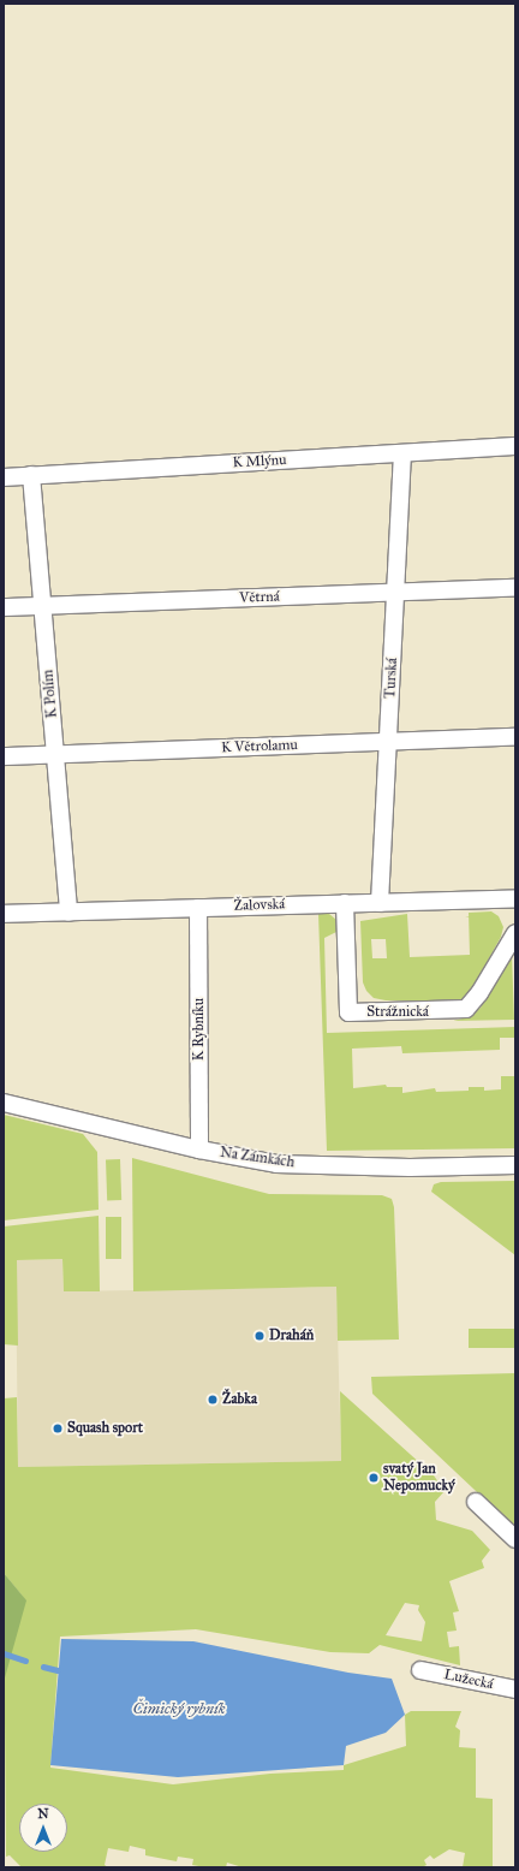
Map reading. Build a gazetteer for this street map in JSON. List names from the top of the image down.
{
  "streets": {
    "street": [
      "K Mlýnu",
      "Větrná",
      "Turská",
      "K Polím",
      "K Větrolamu",
      "Žalovská",
      "Strážnická",
      "K Rybníku",
      "Na Zámkách",
      "Lužecká"
    ]
  },
  "crossings": [
    ["K Mlýnu", "Turská"],
    ["K Mlýnu", "K Polím"],
    ["Větrná", "Turská"],
    ["Větrná", "K Polím"],
    ["Turská", "K Větrolamu"],
    ["Turská", "Žalovská"],
    ["K Polím", "K Větrolamu"],
    ["K Polím", "Žalovská"],
    ["Žalovská", "Strážnická"],
    ["Žalovská", "K Rybníku"],
    ["K Rybníku", "Na Zámkách"]
  ],
  "water": ["Čimický rybník"],
  "places": [
    "Draháň",
    "Žabka",
    "Squash sport",
    "svatý Jan Nepomucký"
  ],
  "north": "top"
}
